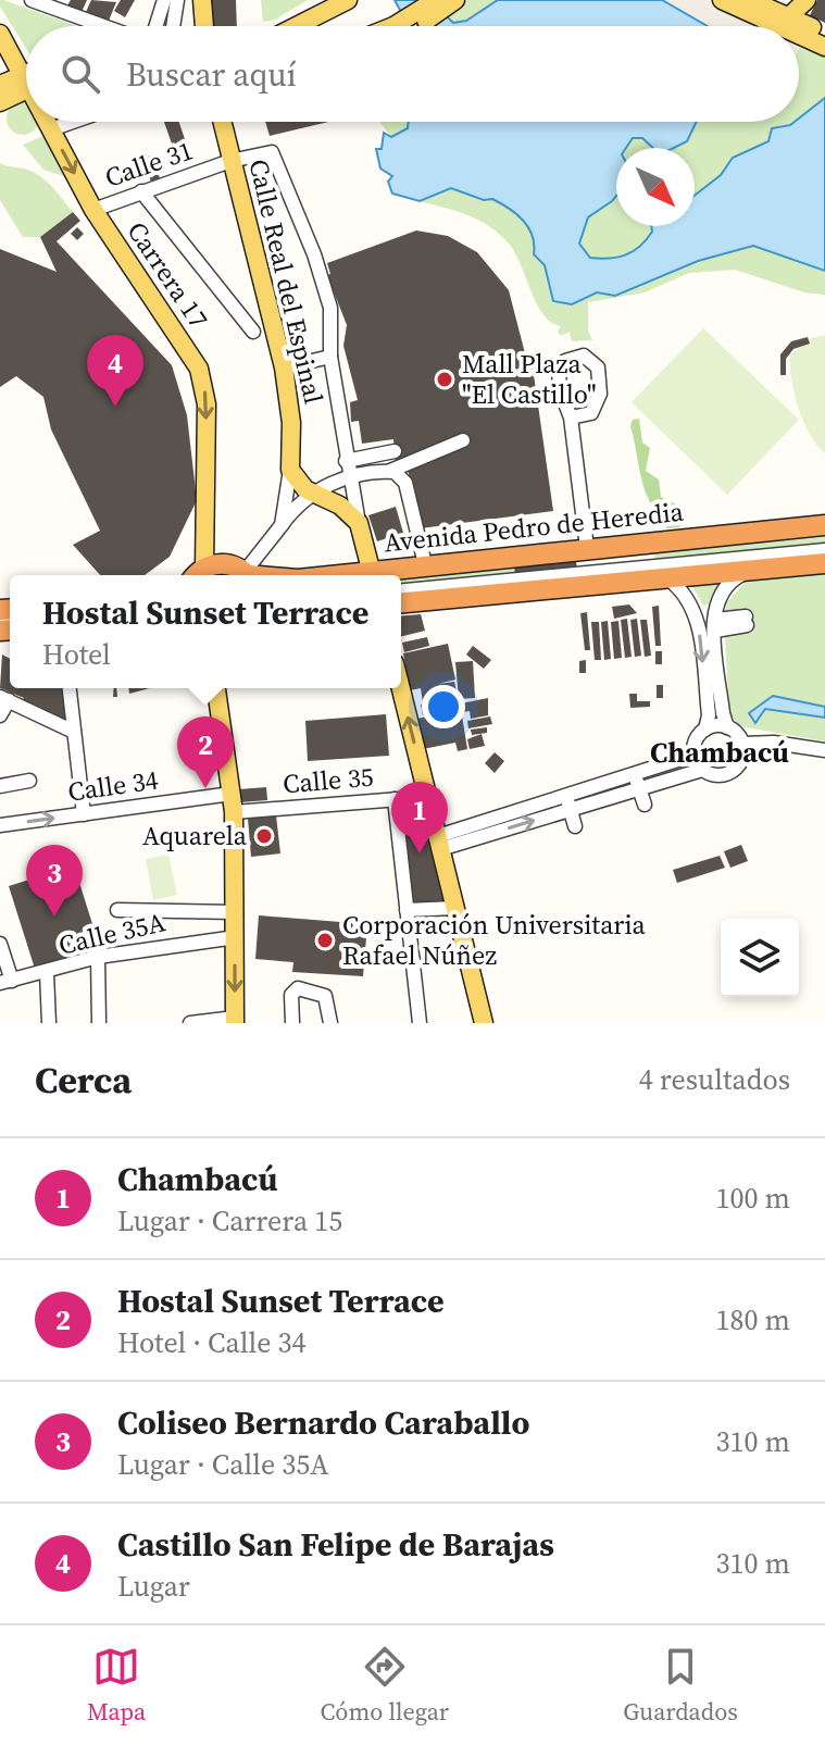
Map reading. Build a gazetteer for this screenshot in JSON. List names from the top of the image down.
{
  "streets": {
    "highway": ["Avenida Pedro de Heredia"],
    "main road": ["Carrera 17", "Calle Real del Espinal"],
    "street": [
      "Calle 31",
      "Calle 35",
      "Calle 34",
      "Calle 35A"
    ]
  },
  "crossings": [
    ["Calle 31", "Carrera 17"],
    ["Calle 31", "Calle Real del Espinal"],
    ["Calle 35", "Calle 34"]
  ],
  "one_way": ["Carrera 17"],
  "districts": ["Chambacú"],
  "places": ["Mall Plaza \"El Castillo\"", "Aquarela", "Corporación Universitaria Rafael Núñez"],
  "north": "bottom right",
  "page": {
    "search": "Buscar aquí",
    "pins": [
      "4",
      "2",
      "1",
      "3"
    ],
    "popup": ["Hostal Sunset Terrace", "Hotel"],
    "heading": ["Cerca", "4 resultados"],
    "list": [
      {
        "mark": "1",
        "name": "Chambacú",
        "note": "Lugar · Carrera 15",
        "value": "100 m"
      },
      {
        "mark": "2",
        "name": "Hostal Sunset Terrace",
        "note": "Hotel · Calle 34",
        "value": "180 m"
      },
      {
        "mark": "3",
        "name": "Coliseo Bernardo Caraballo",
        "note": "Lugar · Calle 35A",
        "value": "310 m"
      },
      {
        "mark": "4",
        "name": "Castillo San Felipe de Barajas",
        "note": "Lugar",
        "value": "310 m"
      }
    ],
    "nav": ["Mapa", "Cómo llegar", "Guardados"]
  }
}
